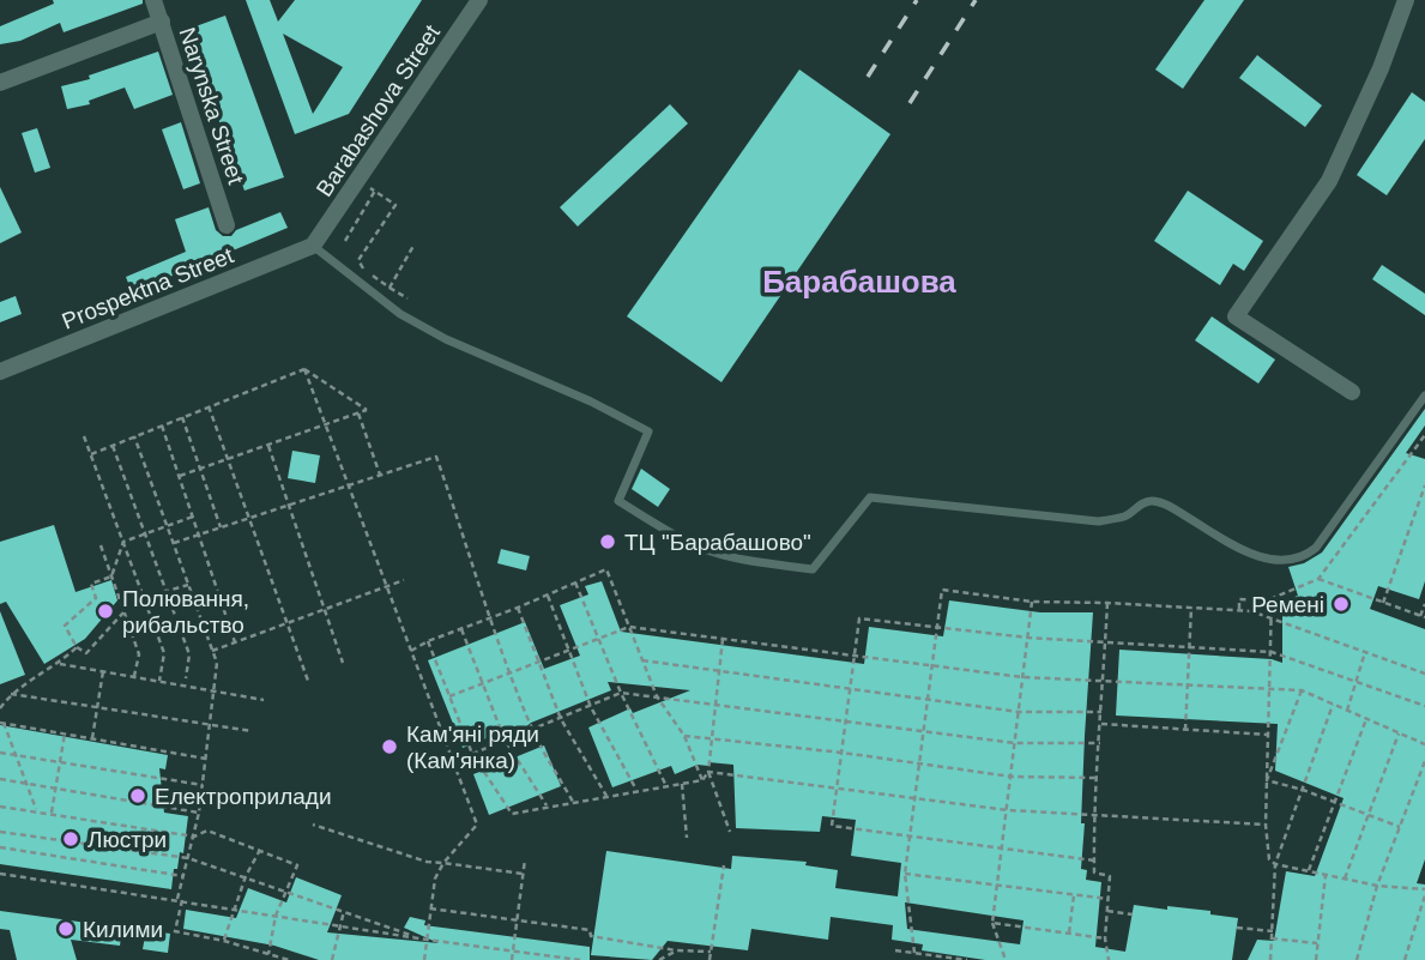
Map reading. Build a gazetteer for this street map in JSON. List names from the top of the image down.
{
  "streets": {
    "street": ["Narynska Street", "Barabashova Street", "Prospektna Street"]
  },
  "crossings": [
    ["Barabashova Street", "Prospektna Street"]
  ],
  "districts": ["Барабашова"],
  "places": [
    "ТЦ \"Барабашово\"",
    "Ремені",
    "Полювання, рибальство",
    "Кам'яні ряди (Кам'янка)",
    "Електроприлади",
    "Люстри",
    "Килими"
  ]
}
